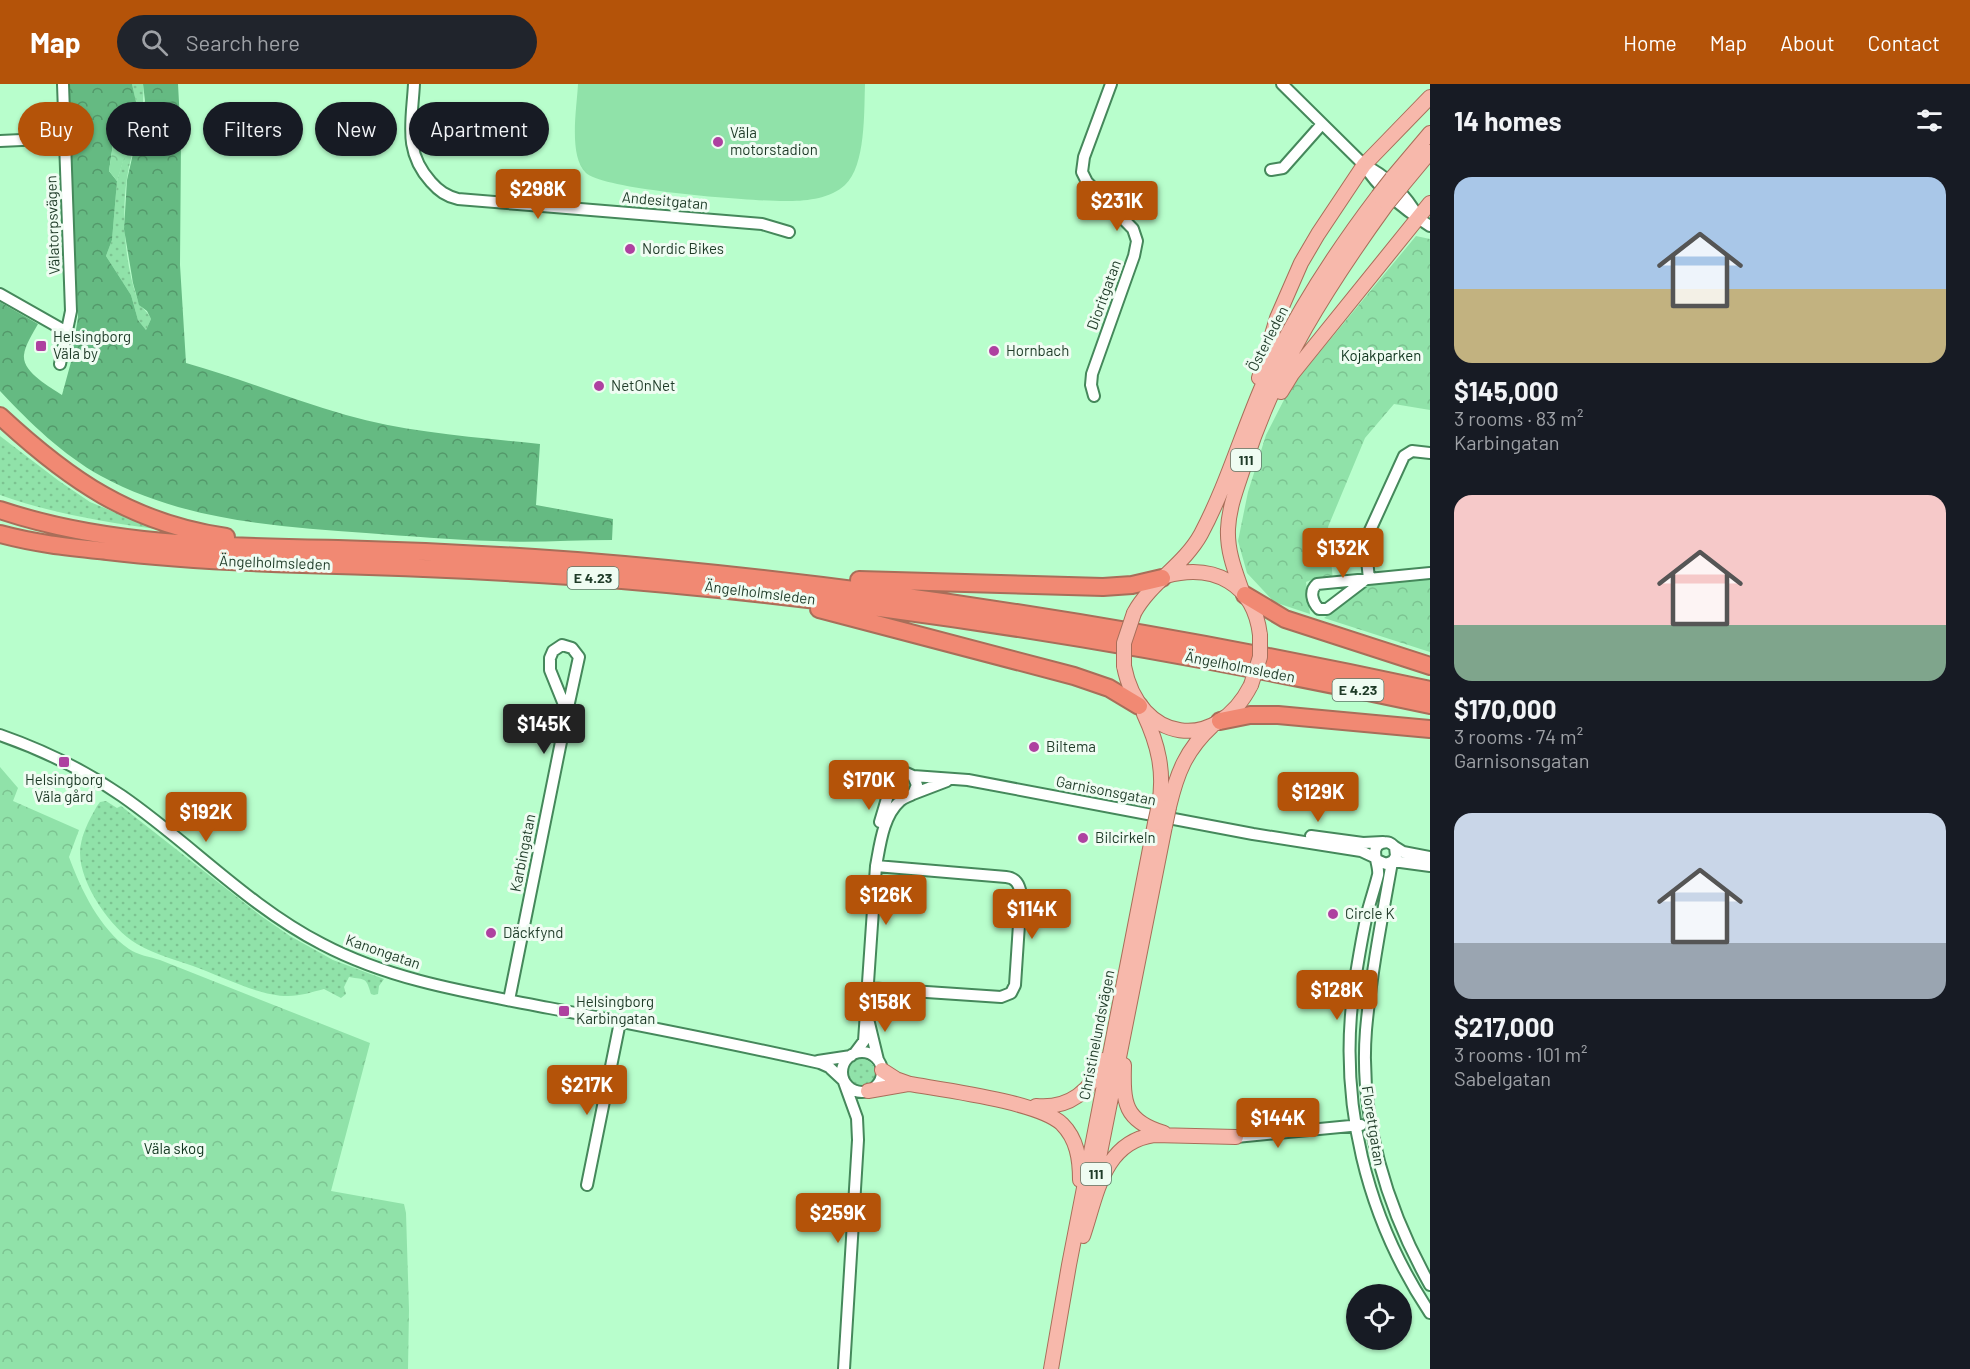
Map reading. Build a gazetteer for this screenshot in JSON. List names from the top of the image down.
{
  "streets": {
    "highway": ["Ängelholmsleden", "E 4.23"],
    "main road": ["Österleden", "111", "Christinelundsvägen"],
    "street": [
      "Andesitgatan",
      "Välatorpsvägen",
      "Dioritgatan",
      "Garnisonsgatan",
      "Karbingatan",
      "Kanongatan",
      "Florettgatan"
    ]
  },
  "crossings": [
    ["Österleden", "111"],
    ["Österleden", "Christinelundsvägen"],
    ["111", "Christinelundsvägen"],
    ["Ängelholmsleden", "E 4.23"],
    ["Garnisonsgatan", "Florettgatan"],
    ["Karbingatan", "Kanongatan"]
  ],
  "parks": ["Kojakparken", "Väla skog"],
  "places": {
    "other": [
      "Väla motorstadion",
      "Nordic Bikes",
      "Hornbach",
      "NetOnNet",
      "Biltema",
      "Bilcirkeln",
      "Circle K",
      "Däckfynd"
    ],
    "transit": ["Helsingborg Väla by", "Helsingborg Väla gård", "Helsingborg Karbingatan"]
  },
  "page": {
    "header": "Map",
    "search": "Search here",
    "nav": [
      "Home",
      "Map",
      "About",
      "Contact"
    ],
    "heading": "14 homes",
    "chip": [
      "Buy",
      "Rent",
      "Filters",
      "New",
      "Apartment"
    ],
    "list": [
      {
        "name": "$145,000",
        "note": "3 rooms · 83 m² · Karbingatan"
      },
      {
        "name": "$170,000",
        "note": "3 rooms · 74 m² · Garnisonsgatan"
      },
      {
        "name": "$217,000",
        "note": "3 rooms · 101 m² · Sabelgatan"
      }
    ],
    "price": [
      "$298K",
      "$231K",
      "$132K",
      "$145K",
      "$170K",
      "$129K",
      "$192K",
      "$126K",
      "$114K",
      "$128K",
      "$158K",
      "$217K",
      "$144K",
      "$259K"
    ]
  }
}
